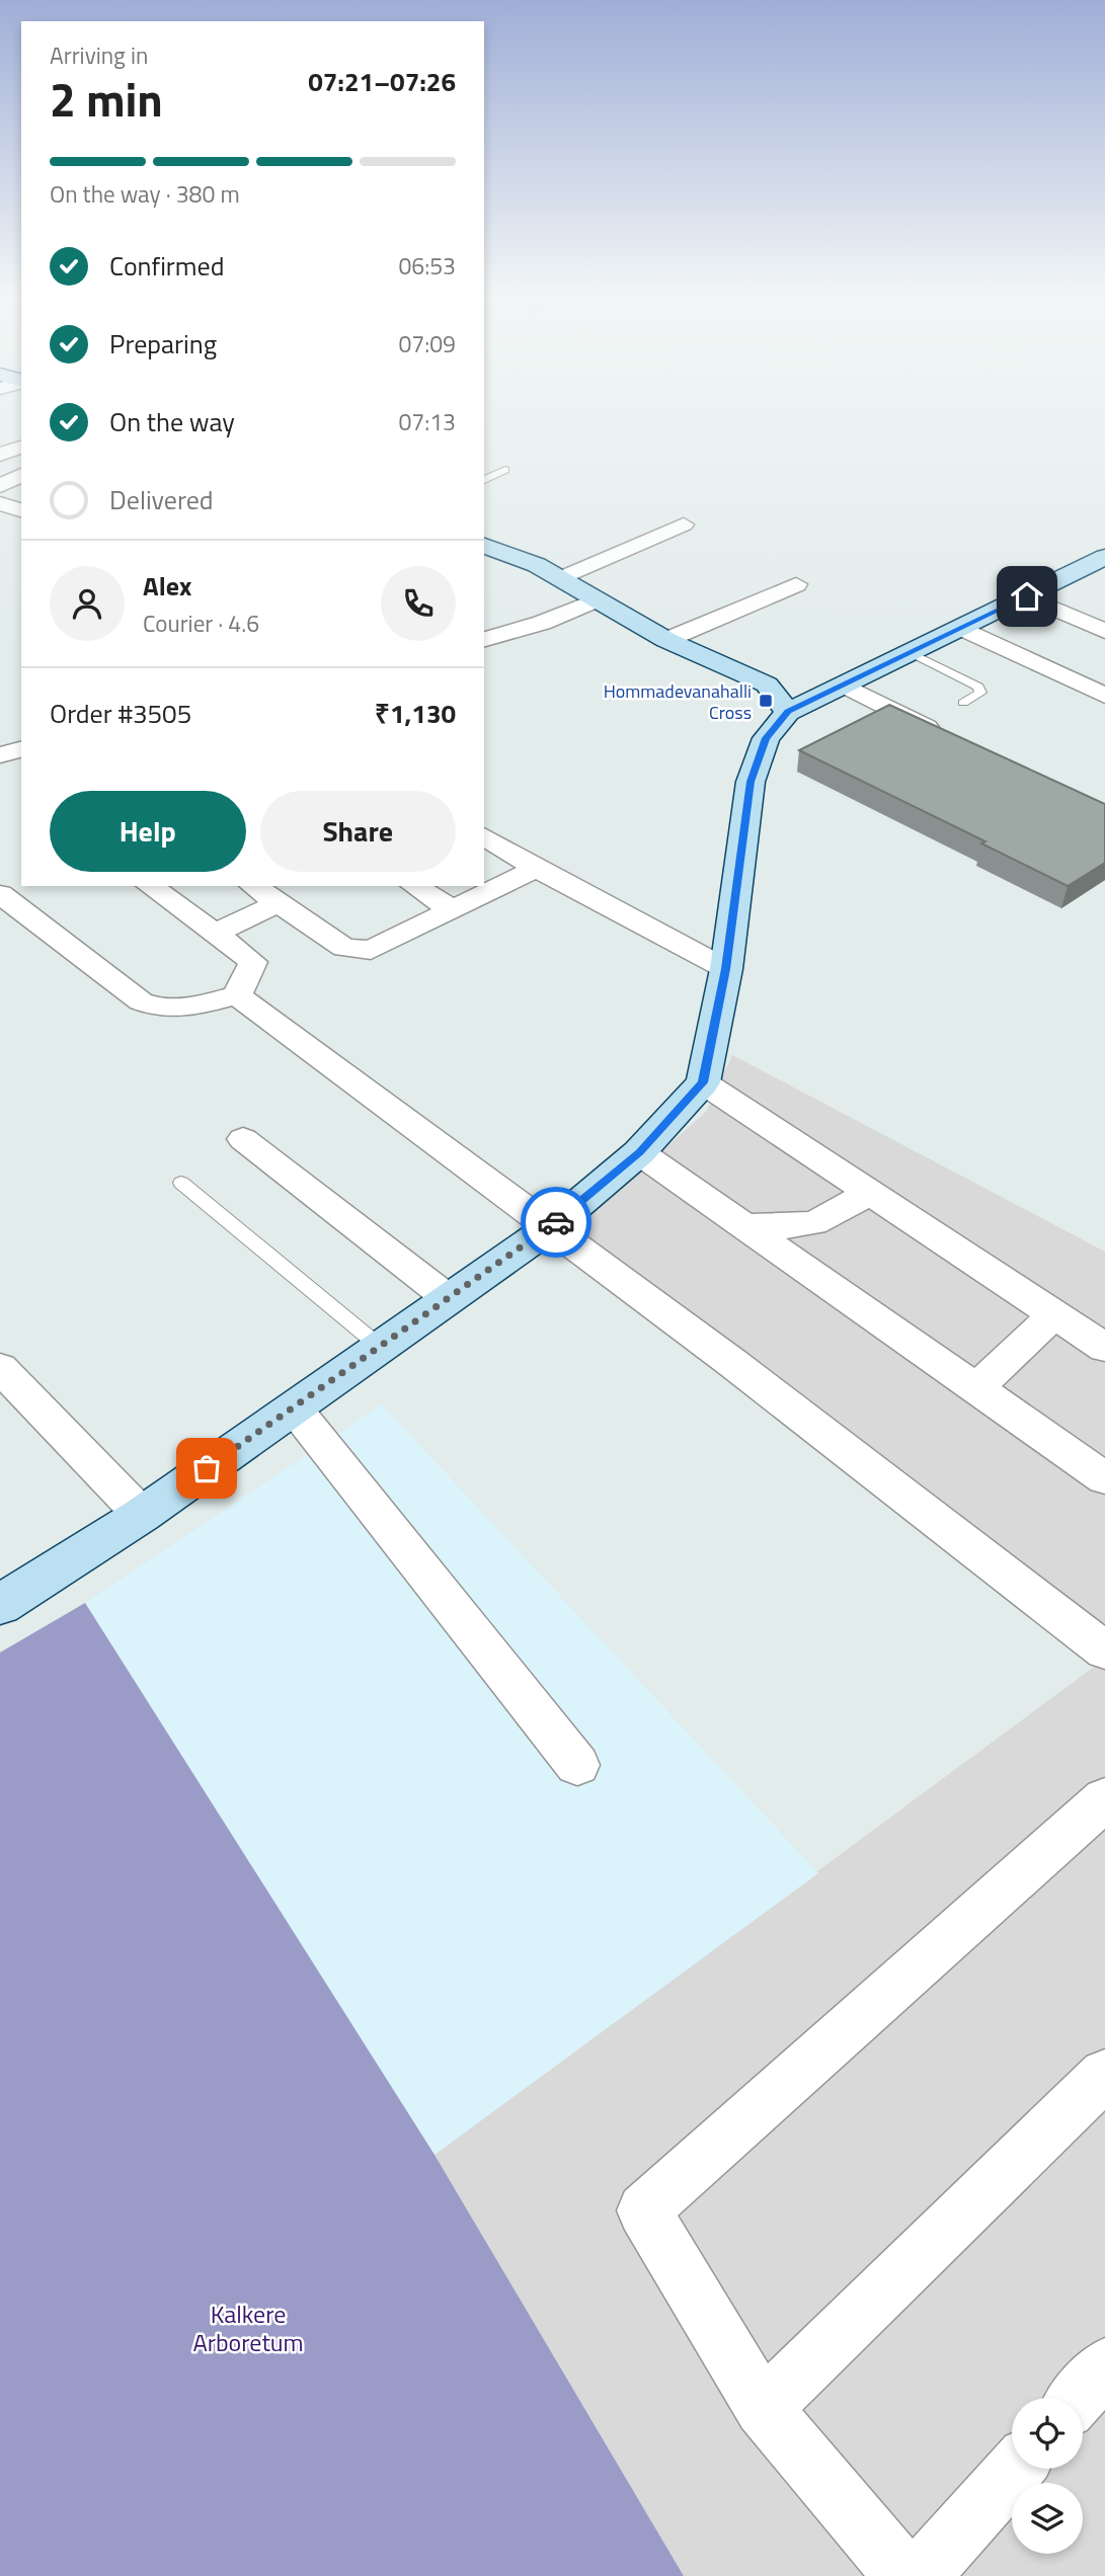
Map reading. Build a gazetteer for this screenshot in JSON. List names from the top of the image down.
{
  "parks": ["Kalkere Arboretum"],
  "places": {
    "transit": ["Hommadevanahalli Cross"]
  },
  "page": {
    "heading": ["2 min", "Arriving in", "07:21–07:26"],
    "panel": [
      "Alex",
      "Courier · 4.6",
      "Order #3505",
      "₹1,130"
    ],
    "bar": "On the way · 380 m",
    "list": [
      ["Confirmed", "06:53"],
      ["Preparing", "07:09"],
      ["On the way", "07:13"],
      "Delivered"
    ],
    "buttons": ["Help", "Share"]
  }
}
